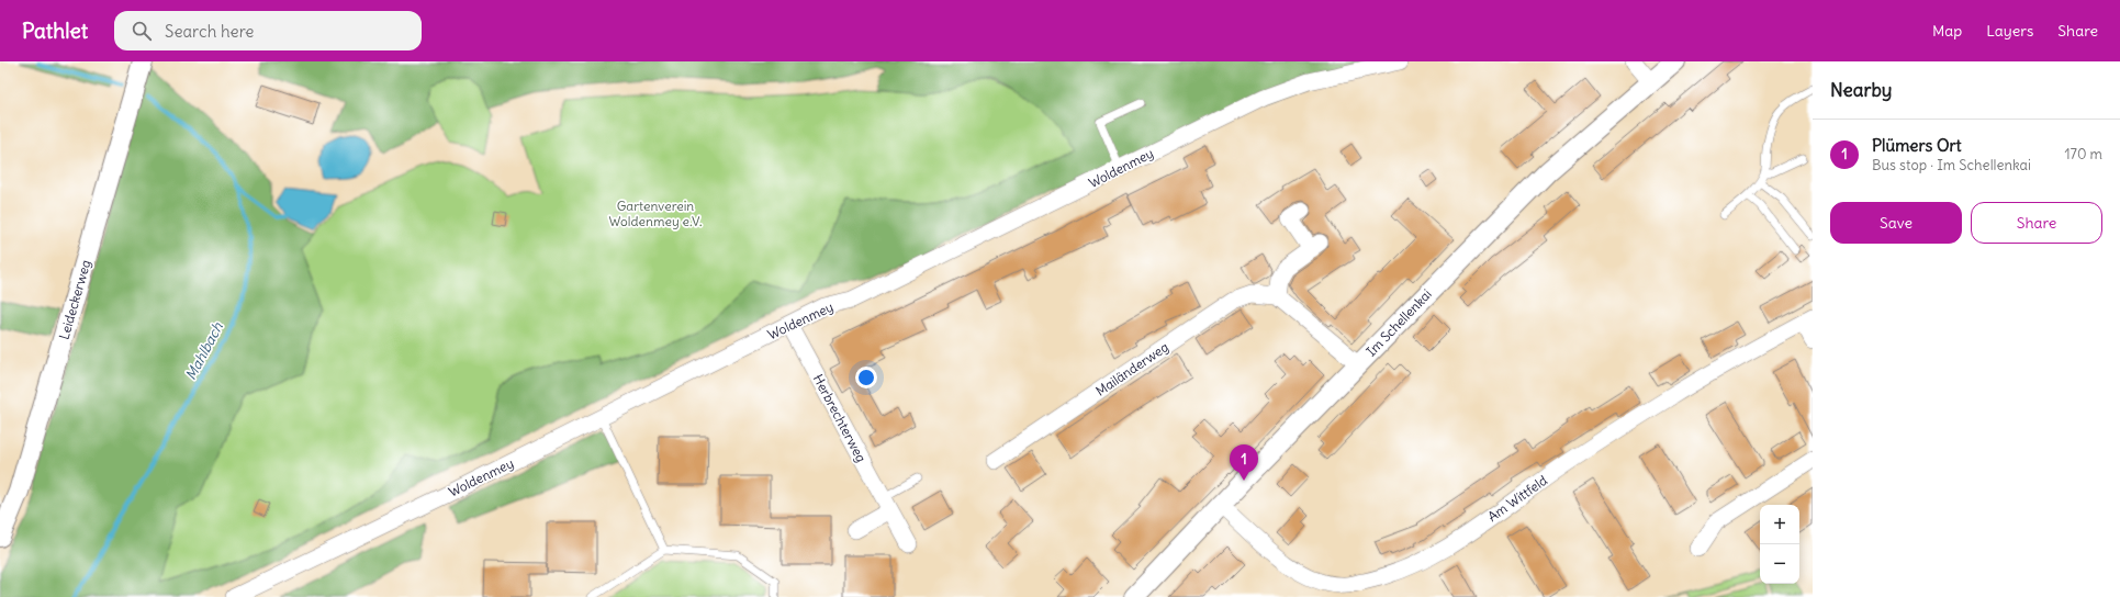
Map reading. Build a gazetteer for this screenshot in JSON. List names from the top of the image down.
{
  "streets": {
    "street": [
      "Woldenmey",
      "Leideckerweg",
      "Im Schellenkai",
      "Mailänderweg",
      "Herbrechterweg",
      "Am Wittfeld"
    ]
  },
  "crossings": [
    ["Woldenmey", "Herbrechterweg"],
    ["Im Schellenkai", "Am Wittfeld"]
  ],
  "water": ["Mahlbach"],
  "parks": ["Gartenverein Woldenmey e.V."],
  "page": {
    "header": "Pathlet",
    "search": "Search here",
    "nav": ["Map", "Layers", "Share"],
    "heading": "Nearby",
    "list": [
      {
        "mark": "1",
        "name": "Plümers Ort",
        "note": "Bus stop · Im Schellenkai",
        "value": "170 m"
      }
    ],
    "buttons": ["Save", "Share"],
    "pins": "1",
    "map_buttons": ["+", "−"]
  }
}
